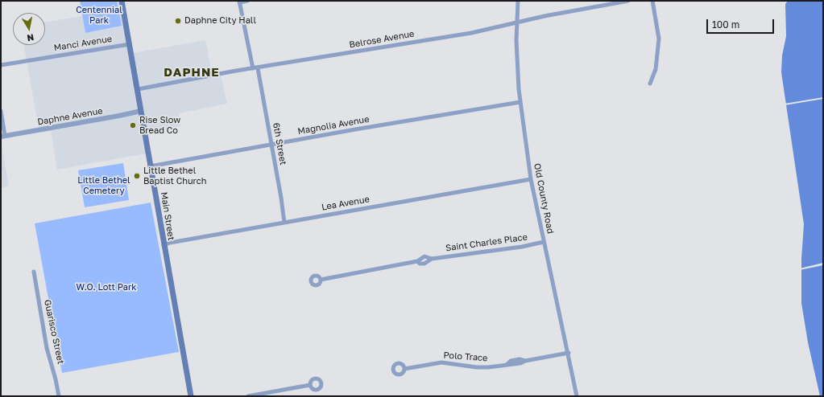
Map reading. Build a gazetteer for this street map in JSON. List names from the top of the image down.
{
  "streets": {
    "main road": ["Main Street"],
    "street": [
      "Belrose Avenue",
      "Manci Avenue",
      "Daphne Avenue",
      "Magnolia Avenue",
      "6th Street",
      "Old County Road",
      "Lea Avenue",
      "Saint Charles Place",
      "Guarisco Street",
      "Polo Trace"
    ]
  },
  "crossings": [
    ["Belrose Avenue", "6th Street"],
    ["Belrose Avenue", "Old County Road"],
    ["Belrose Avenue", "Main Street"],
    ["Manci Avenue", "Main Street"],
    ["Daphne Avenue", "Main Street"],
    ["Magnolia Avenue", "6th Street"],
    ["Magnolia Avenue", "Old County Road"],
    ["Magnolia Avenue", "Main Street"],
    ["6th Street", "Lea Avenue"],
    ["Old County Road", "Lea Avenue"],
    ["Old County Road", "Saint Charles Place"],
    ["Old County Road", "Polo Trace"],
    ["Lea Avenue", "Main Street"]
  ],
  "districts": ["DAPHNE"],
  "parks": ["Centennial Park", "Little Bethel Cemetery", "W.O. Lott Park"],
  "places": ["Daphne City Hall", "Rise Slow Bread Co", "Little Bethel Baptist Church"],
  "scale_bar": "100 m",
  "north": "bottom"
}
